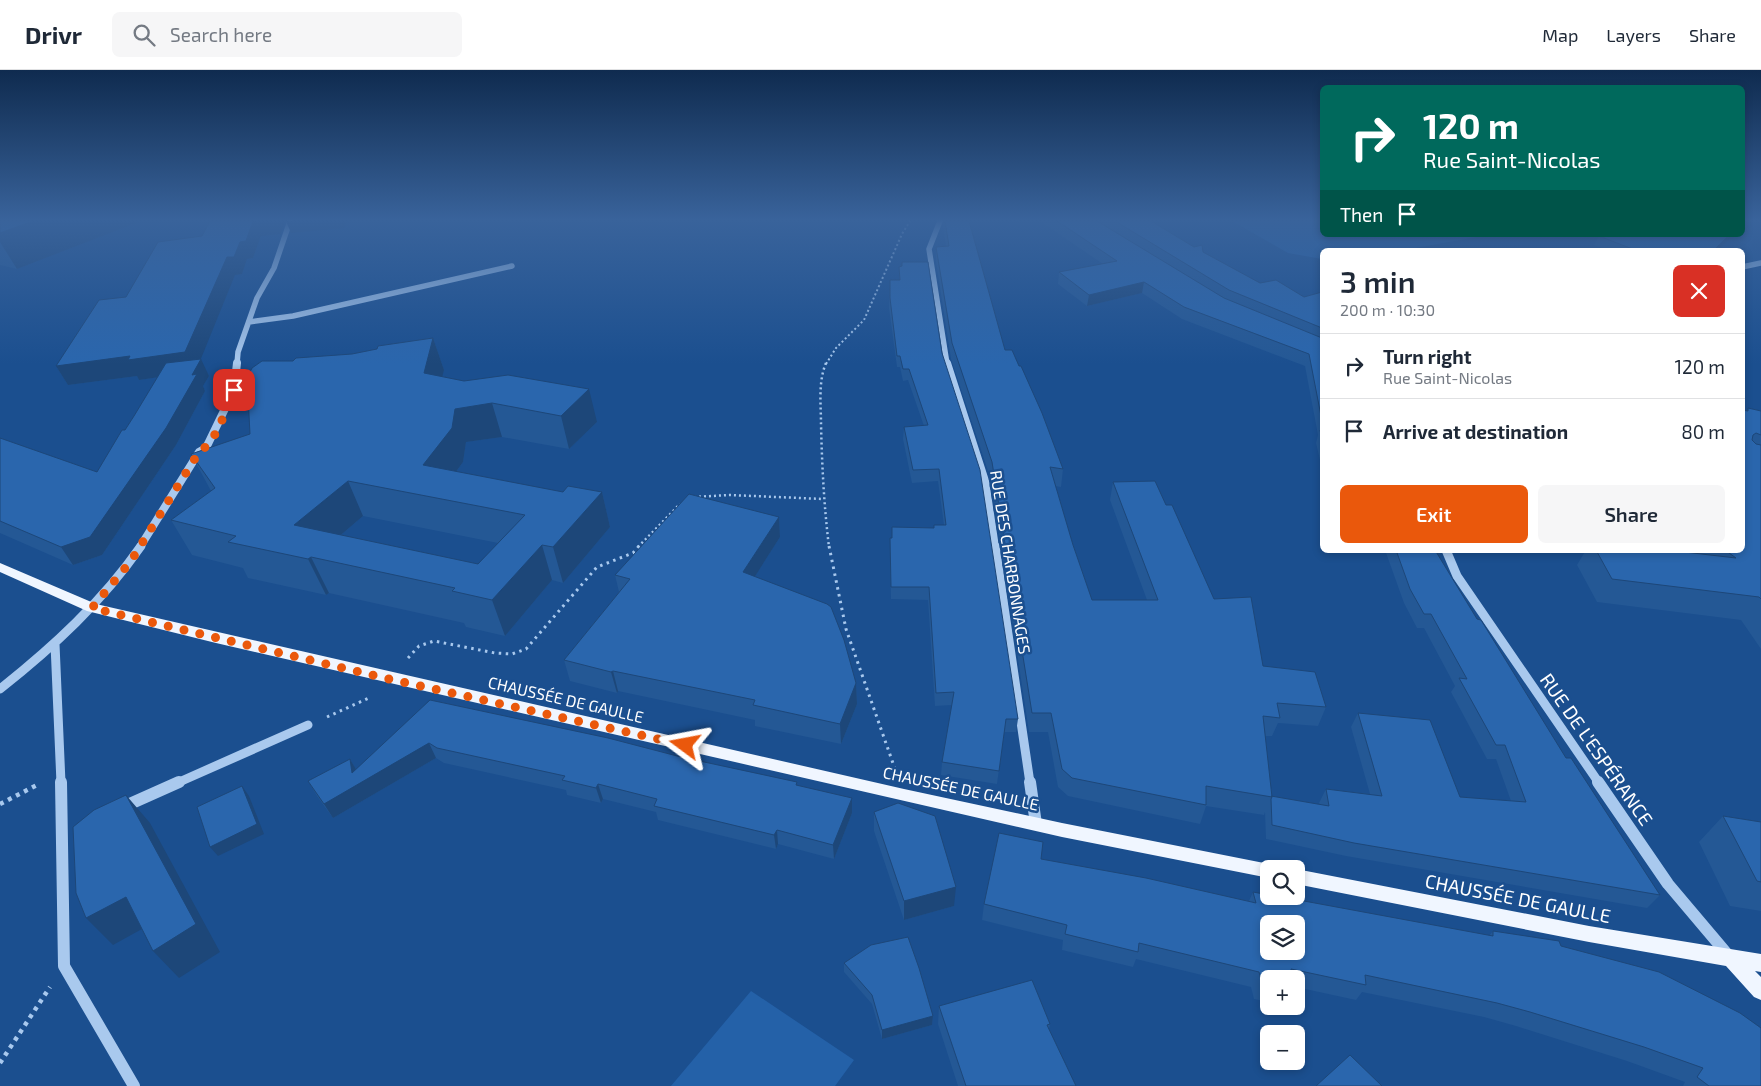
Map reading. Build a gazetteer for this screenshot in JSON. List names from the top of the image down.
{
  "streets": {
    "main road": ["CHAUSSÉE DE GAULLE"],
    "street": ["RUE DES CHARBONNAGES", "RUE DE L'ESPÉRANCE"]
  },
  "crossings": [
    ["RUE DES CHARBONNAGES", "CHAUSSÉE DE GAULLE"],
    ["CHAUSSÉE DE GAULLE", "RUE DE L'ESPÉRANCE"]
  ],
  "page": {
    "header": "Drivr",
    "search": "Search here",
    "nav": ["Map", "Layers", "Share"],
    "turn": ["120 m", "Rue Saint-Nicolas"],
    "then": "Then",
    "heading": ["3 min", "200 m · 10:30"],
    "list": [
      {
        "name": "Turn right",
        "note": "Rue Saint-Nicolas",
        "value": "120 m"
      },
      {
        "name": "Arrive at destination",
        "value": "80 m"
      }
    ],
    "buttons": ["Exit", "Share"],
    "map_buttons": ["+", "−"]
  }
}
